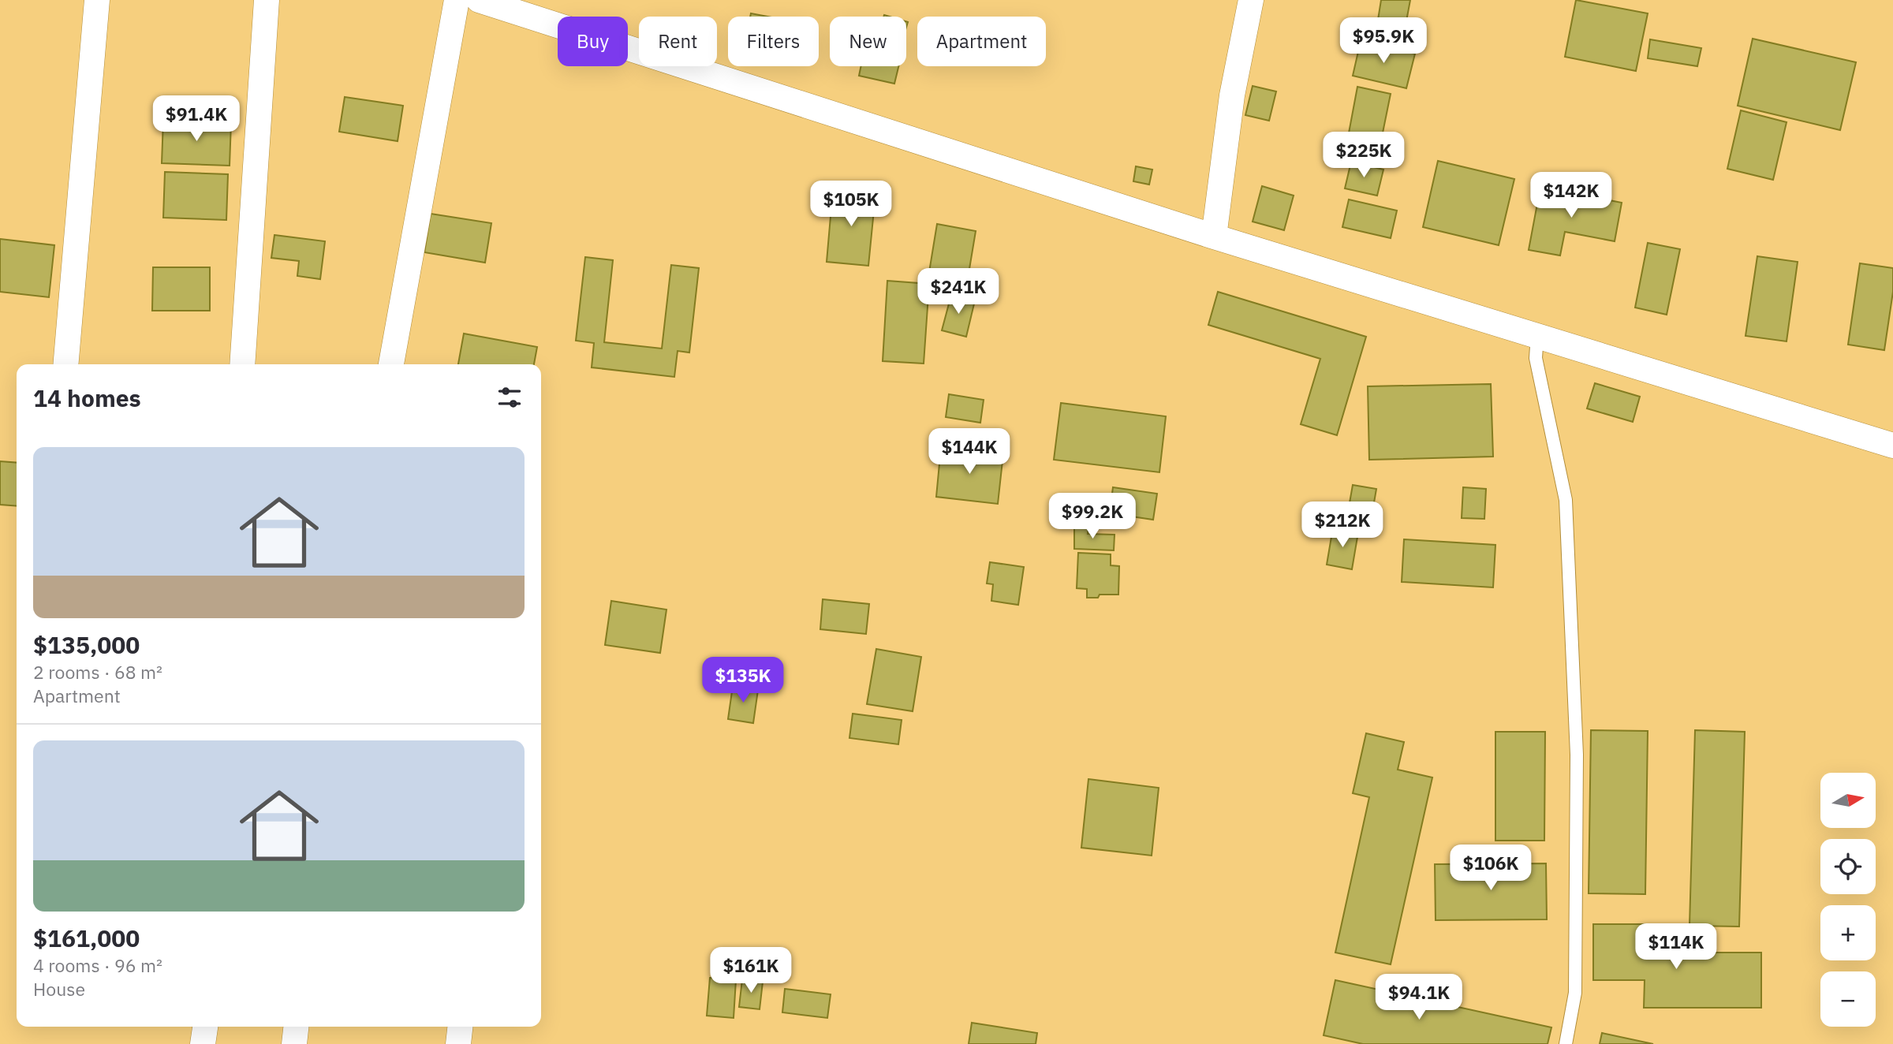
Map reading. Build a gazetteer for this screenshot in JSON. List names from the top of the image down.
{
  "north": "right",
  "page": {
    "chip": [
      "Buy",
      "Rent",
      "Filters",
      "New",
      "Apartment"
    ],
    "price": [
      "$95.9K",
      "$91.4K",
      "$225K",
      "$142K",
      "$105K",
      "$241K",
      "$144K",
      "$99.2K",
      "$212K",
      "$135K",
      "$106K",
      "$114K",
      "$161K",
      "$94.1K"
    ],
    "heading": "14 homes",
    "list": [
      {
        "name": "$135,000",
        "note": "2 rooms · 68 m² · Apartment"
      },
      {
        "name": "$161,000",
        "note": "4 rooms · 96 m² · House"
      }
    ],
    "map_buttons": ["+", "−"]
  }
}
